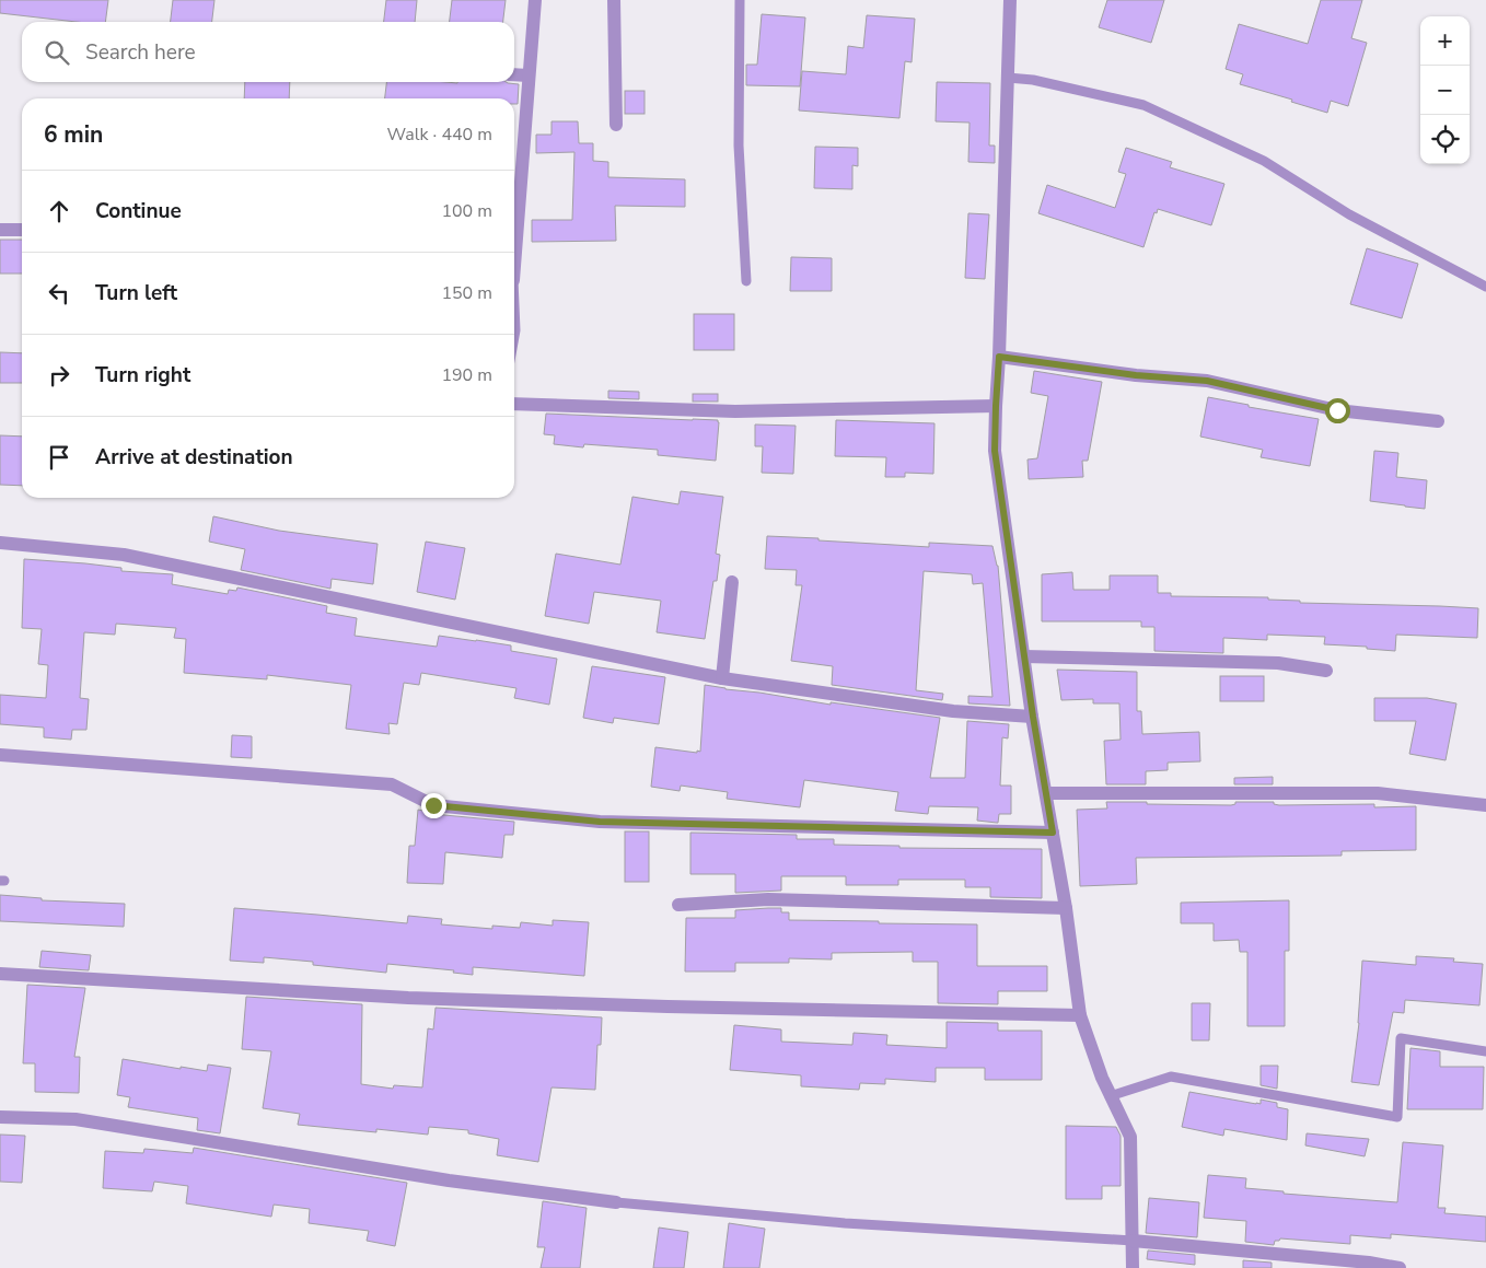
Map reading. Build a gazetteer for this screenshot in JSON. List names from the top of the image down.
{
  "page": {
    "map_buttons": ["+", "−"],
    "search": "Search here",
    "heading": ["6 min", "Walk · 440 m"],
    "list": [
      ["Continue", "100 m"],
      ["Turn left", "150 m"],
      ["Turn right", "190 m"],
      "Arrive at destination"
    ]
  }
}
